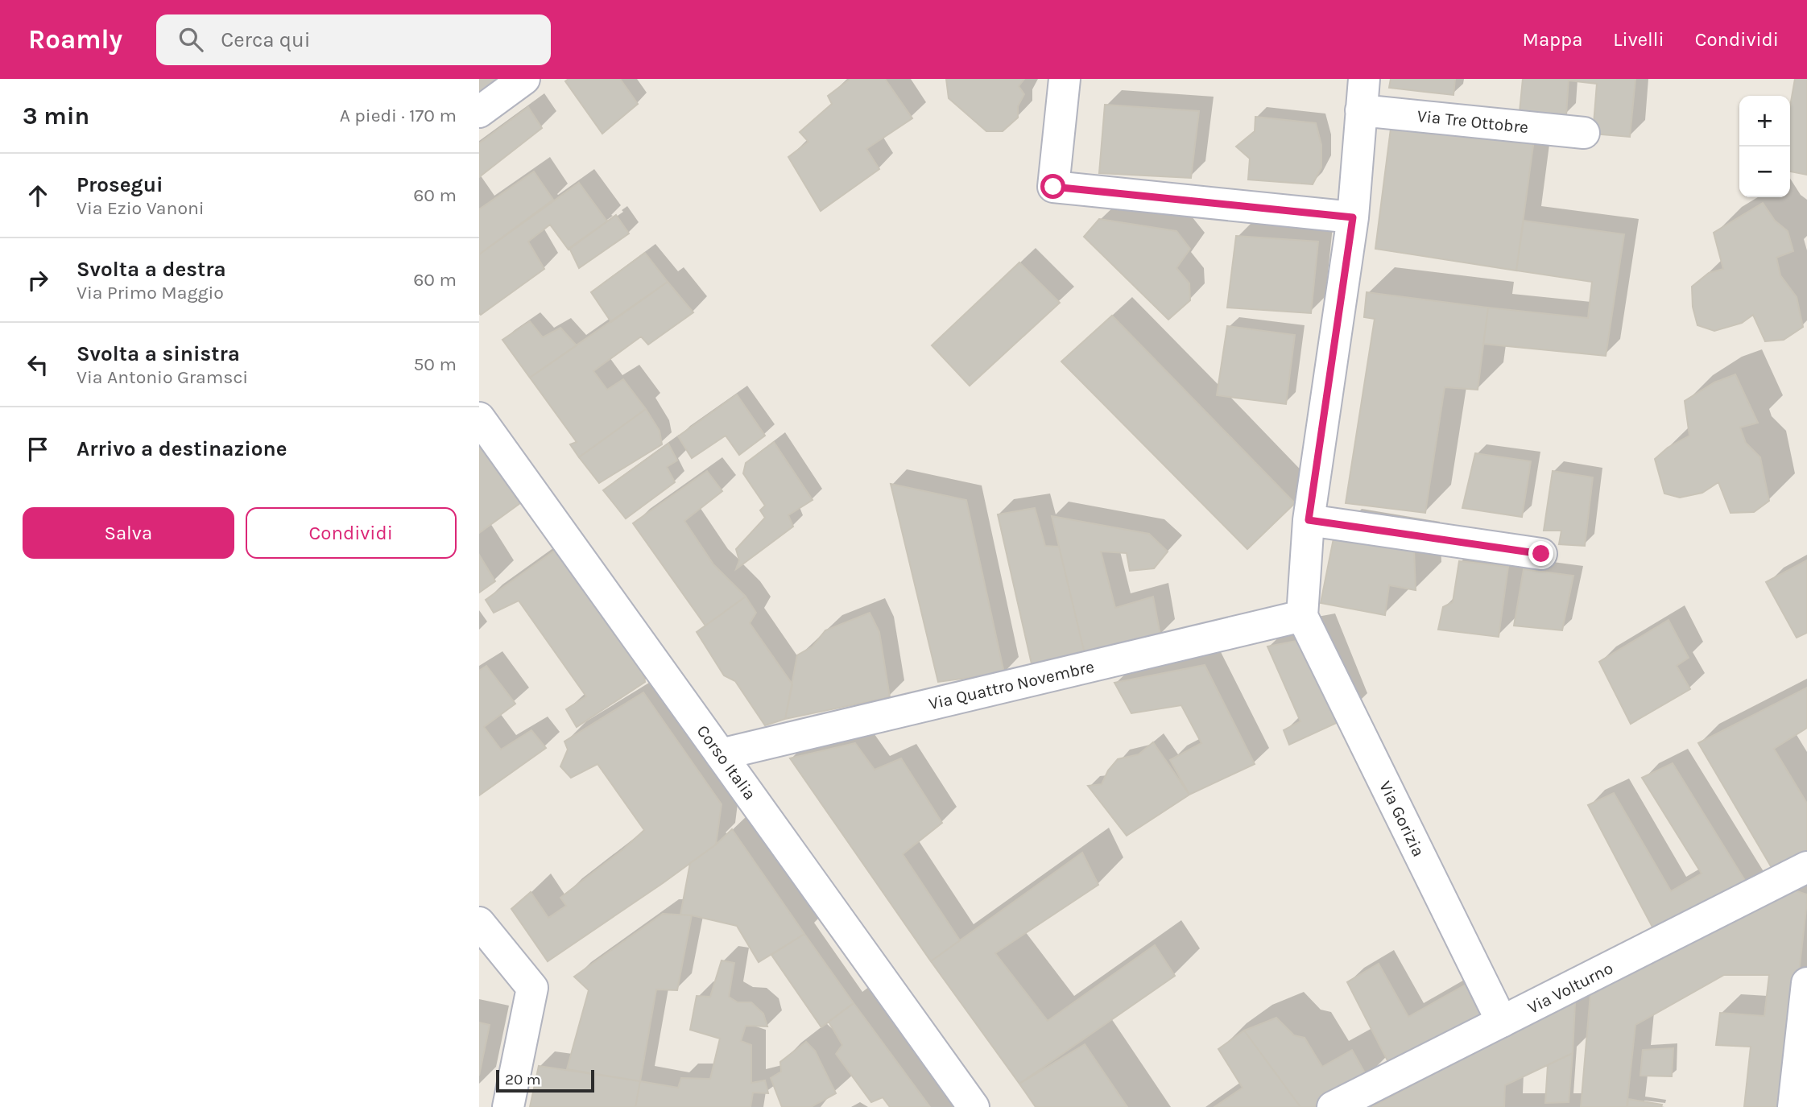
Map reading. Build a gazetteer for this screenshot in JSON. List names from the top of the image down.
{
  "streets": {
    "street": [
      "Via Tre Ottobre",
      "Via Quattro Novembre",
      "Corso Italia",
      "Via Gorizia",
      "Via Volturno"
    ]
  },
  "crossings": [
    ["Via Quattro Novembre", "Corso Italia"],
    ["Via Quattro Novembre", "Via Gorizia"],
    ["Via Gorizia", "Via Volturno"]
  ],
  "scale_bar": "20 m",
  "page": {
    "header": "Roamly",
    "search": "Cerca qui",
    "nav": ["Mappa", "Livelli", "Condividi"],
    "heading": ["3 min", "A piedi · 170 m"],
    "map_buttons": ["+", "−"],
    "list": [
      ["Prosegui", "Via Ezio Vanoni", "60 m"],
      ["Svolta a destra", "Via Primo Maggio", "60 m"],
      ["Svolta a sinistra", "Via Antonio Gramsci", "50 m"],
      "Arrivo a destinazione"
    ],
    "buttons": ["Salva", "Condividi"],
    "scale": "20 m"
  }
}
